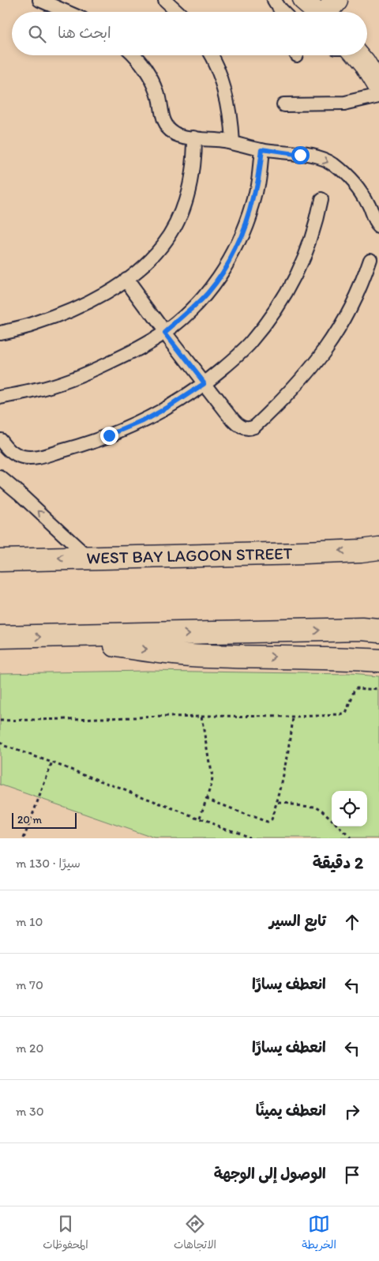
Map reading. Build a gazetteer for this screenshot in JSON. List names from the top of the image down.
{
  "streets": {
    "street": ["WEST BAY LAGOON STREET"]
  },
  "scale_bar": "20 m",
  "page": {
    "search": "ابحث هنا",
    "scale": "20 m",
    "heading": ["2 دقيقة", "سيرًا · 130 m"],
    "list": [
      ["تابع السير", "10 m"],
      ["انعطف يسارًا", "70 m"],
      ["انعطف يسارًا", "20 m"],
      ["انعطف يمينًا", "30 m"],
      "الوصول إلى الوجهة"
    ],
    "nav": ["الخريطة", "الاتجاهات", "المحفوظات"]
  }
}
